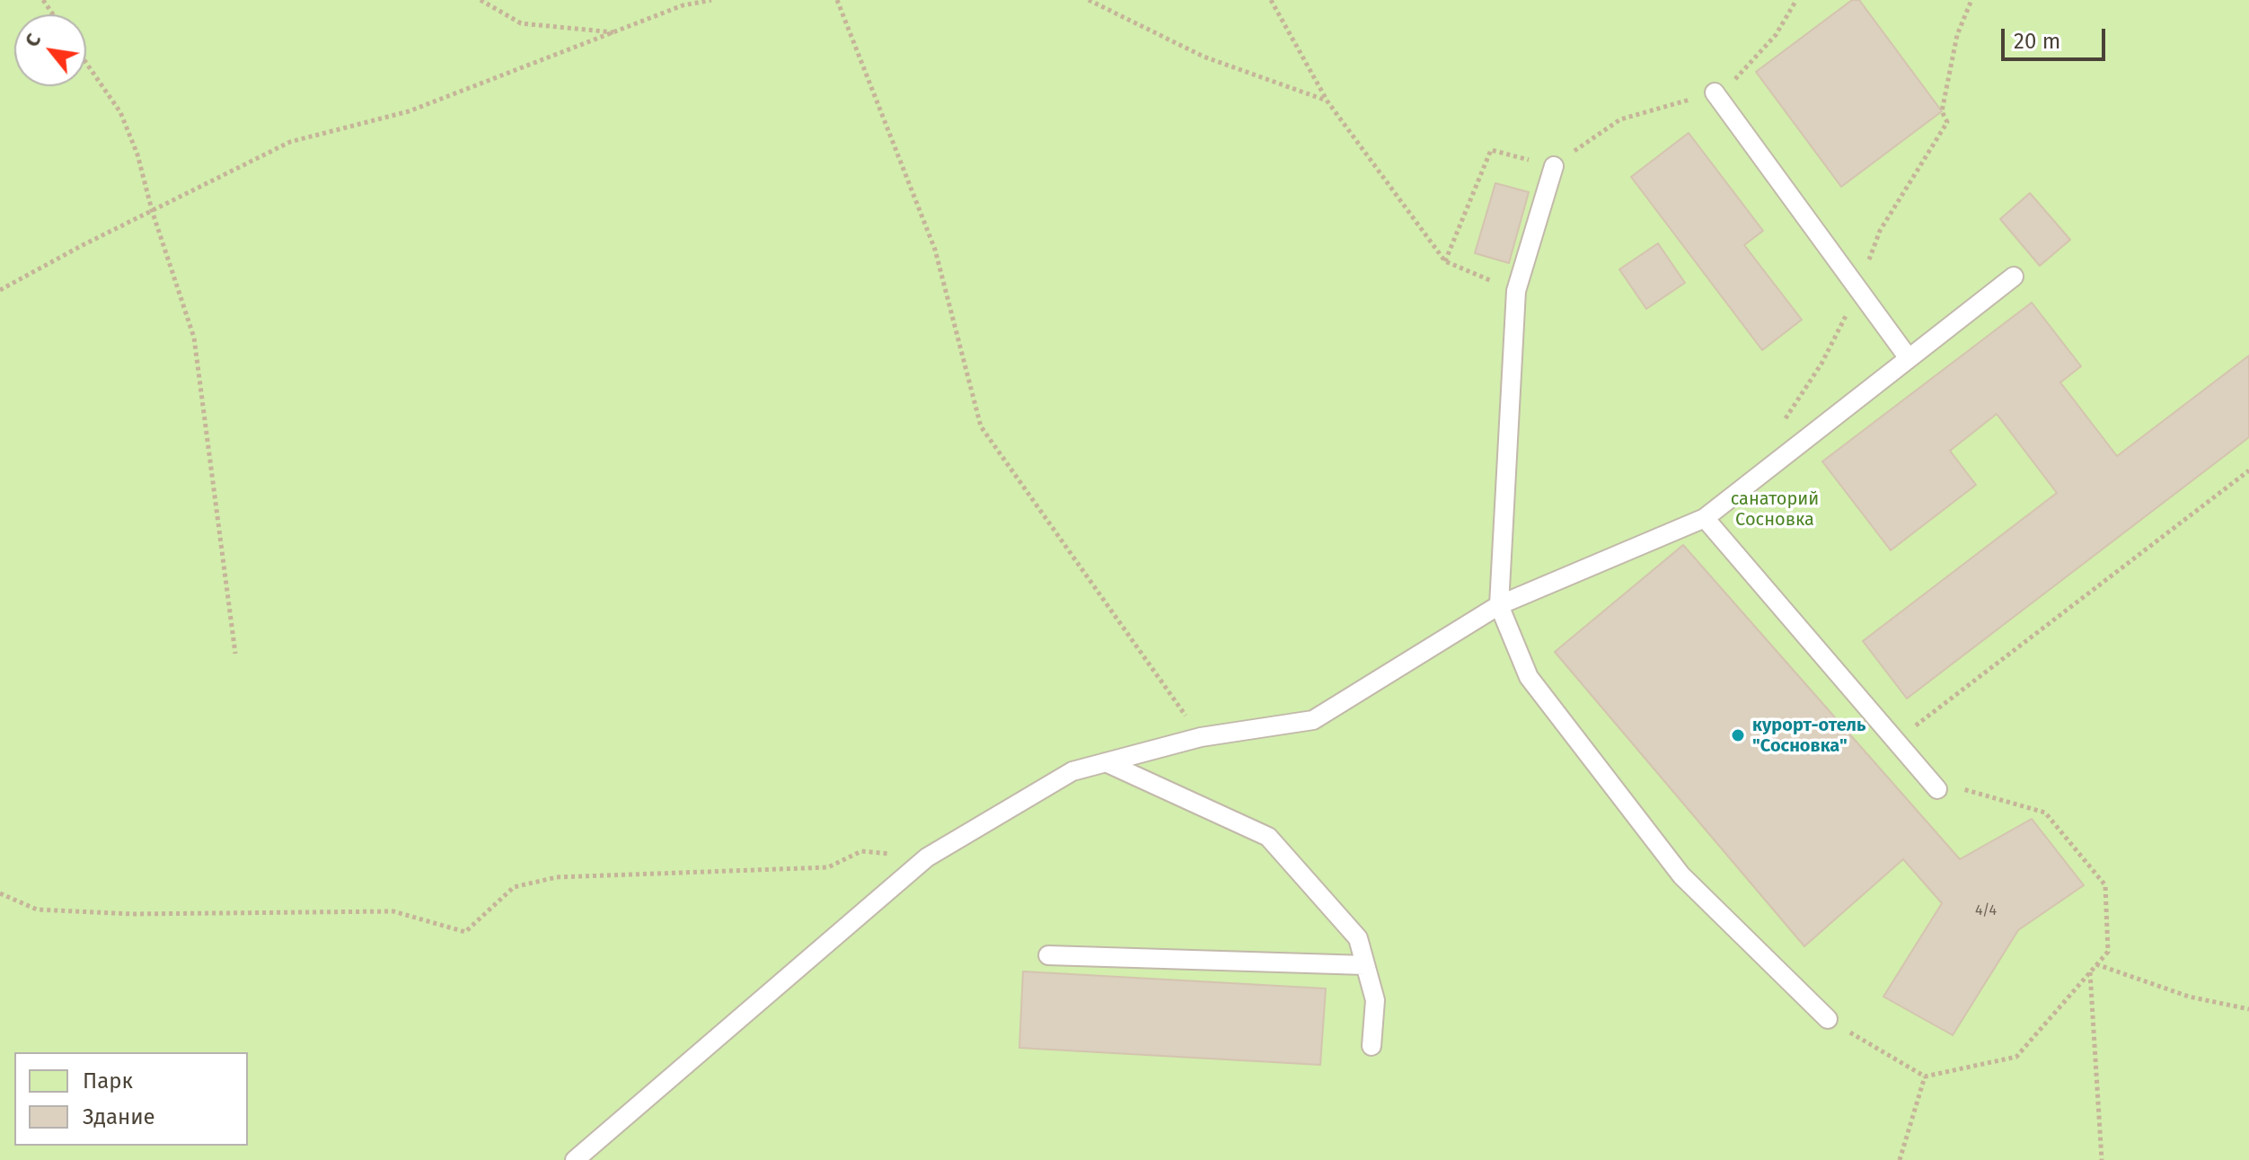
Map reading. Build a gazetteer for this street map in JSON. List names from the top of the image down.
{
  "parks": ["санаторий Сосновка"],
  "places": ["курорт-отель \"Сосновка\""],
  "house_numbers": ["4/4"],
  "legend": ["Парк", "Здание"],
  "scale_bar": "20 m",
  "north": "top left"
}
